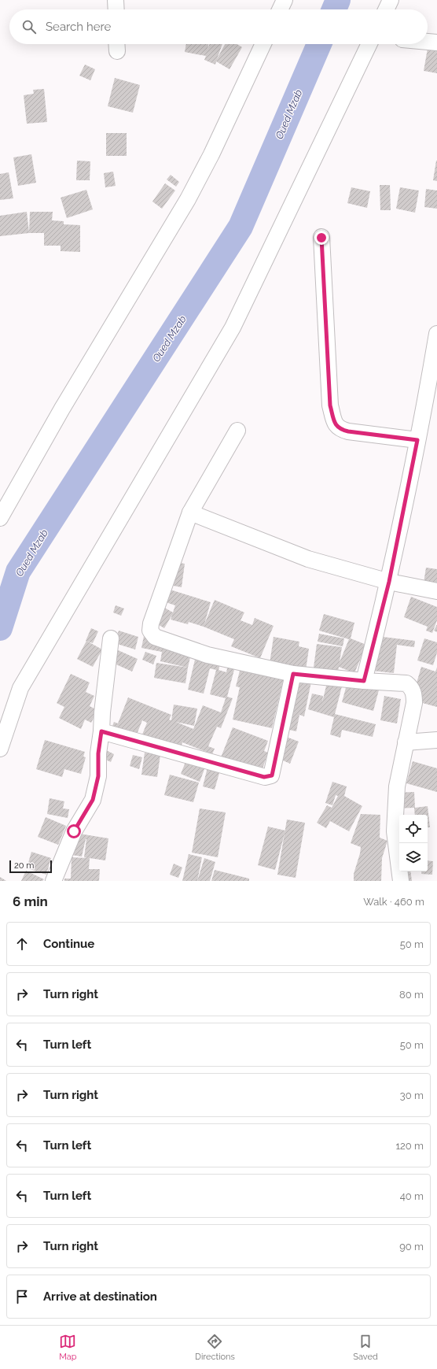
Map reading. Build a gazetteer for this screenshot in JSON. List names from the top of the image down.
{
  "water": ["Oued Mzab"],
  "scale_bar": "20 m",
  "page": {
    "search": "Search here",
    "scale": "20 m",
    "heading": ["6 min", "Walk · 460 m"],
    "list": [
      ["Continue", "50 m"],
      ["Turn right", "80 m"],
      ["Turn left", "50 m"],
      ["Turn right", "30 m"],
      ["Turn left", "120 m"],
      ["Turn left", "40 m"],
      ["Turn right", "90 m"],
      "Arrive at destination"
    ],
    "nav": ["Map", "Directions", "Saved"]
  }
}
